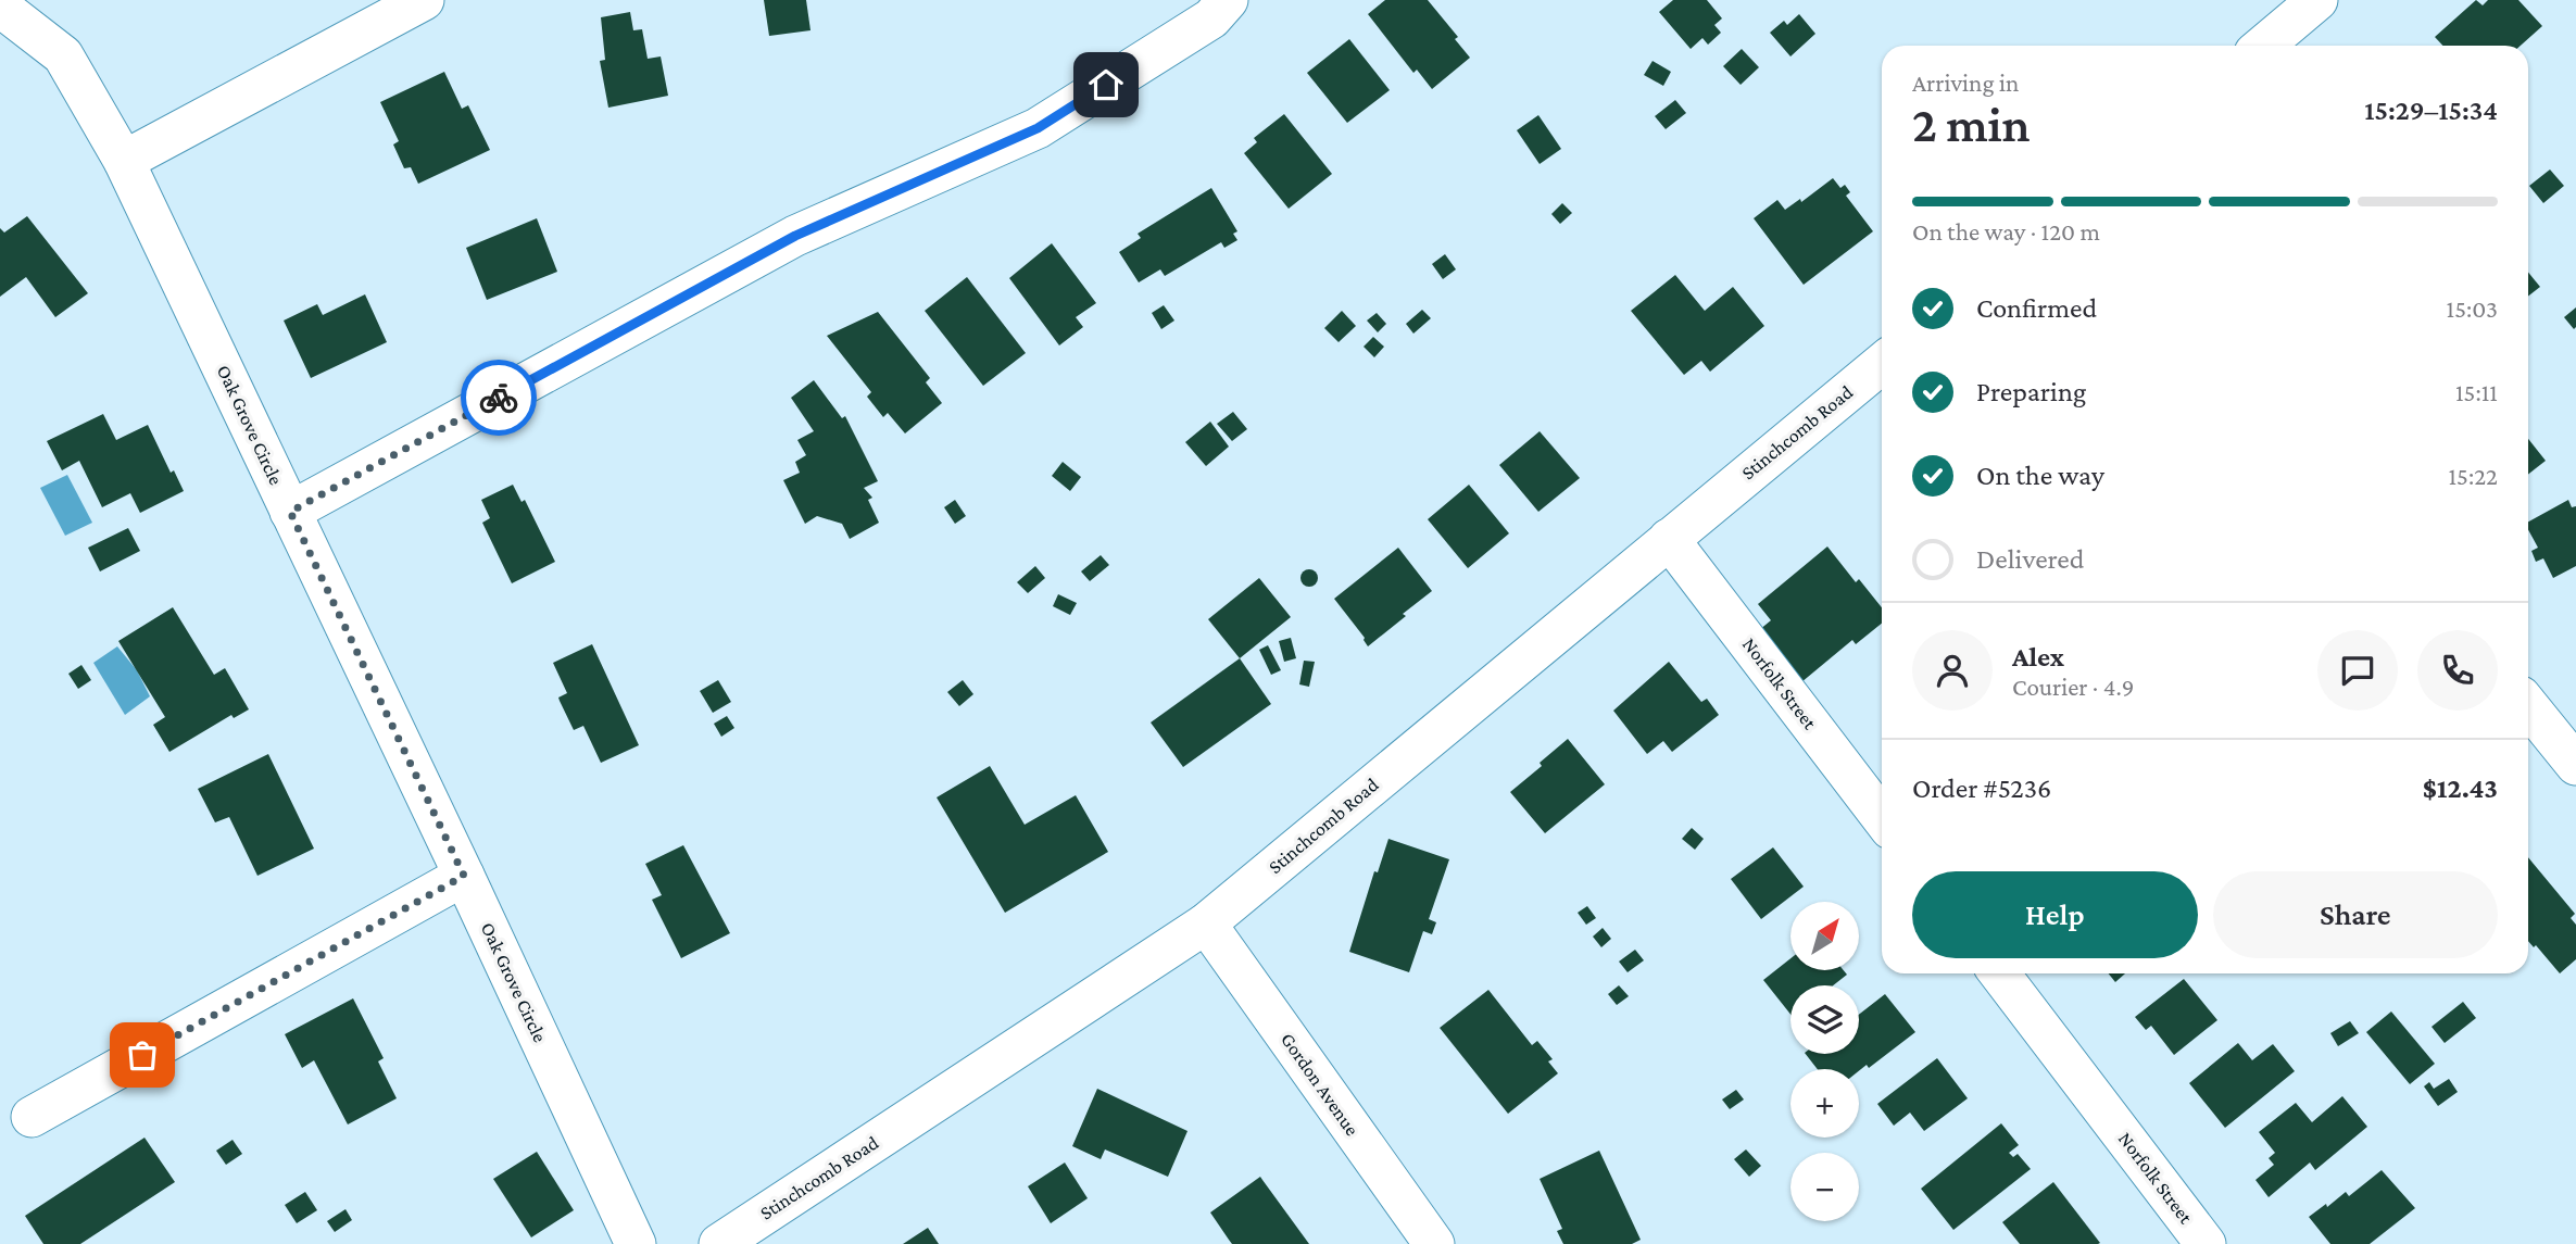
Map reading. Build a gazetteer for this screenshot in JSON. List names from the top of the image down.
{
  "streets": {
    "street": [
      "Oak Grove Circle",
      "Stinchcomb Road",
      "Norfolk Street",
      "Gordon Avenue"
    ]
  },
  "crossings": [
    ["Stinchcomb Road", "Norfolk Street"],
    ["Stinchcomb Road", "Gordon Avenue"]
  ],
  "north": "top right",
  "page": {
    "heading": ["2 min", "Arriving in", "15:29–15:34"],
    "panel": [
      "Alex",
      "Courier · 4.9",
      "Order #5236",
      "$12.43"
    ],
    "bar": "On the way · 120 m",
    "list": [
      ["Confirmed", "15:03"],
      ["Preparing", "15:11"],
      ["On the way", "15:22"],
      "Delivered"
    ],
    "buttons": ["Help", "Share"],
    "map_buttons": ["+", "−"]
  }
}
